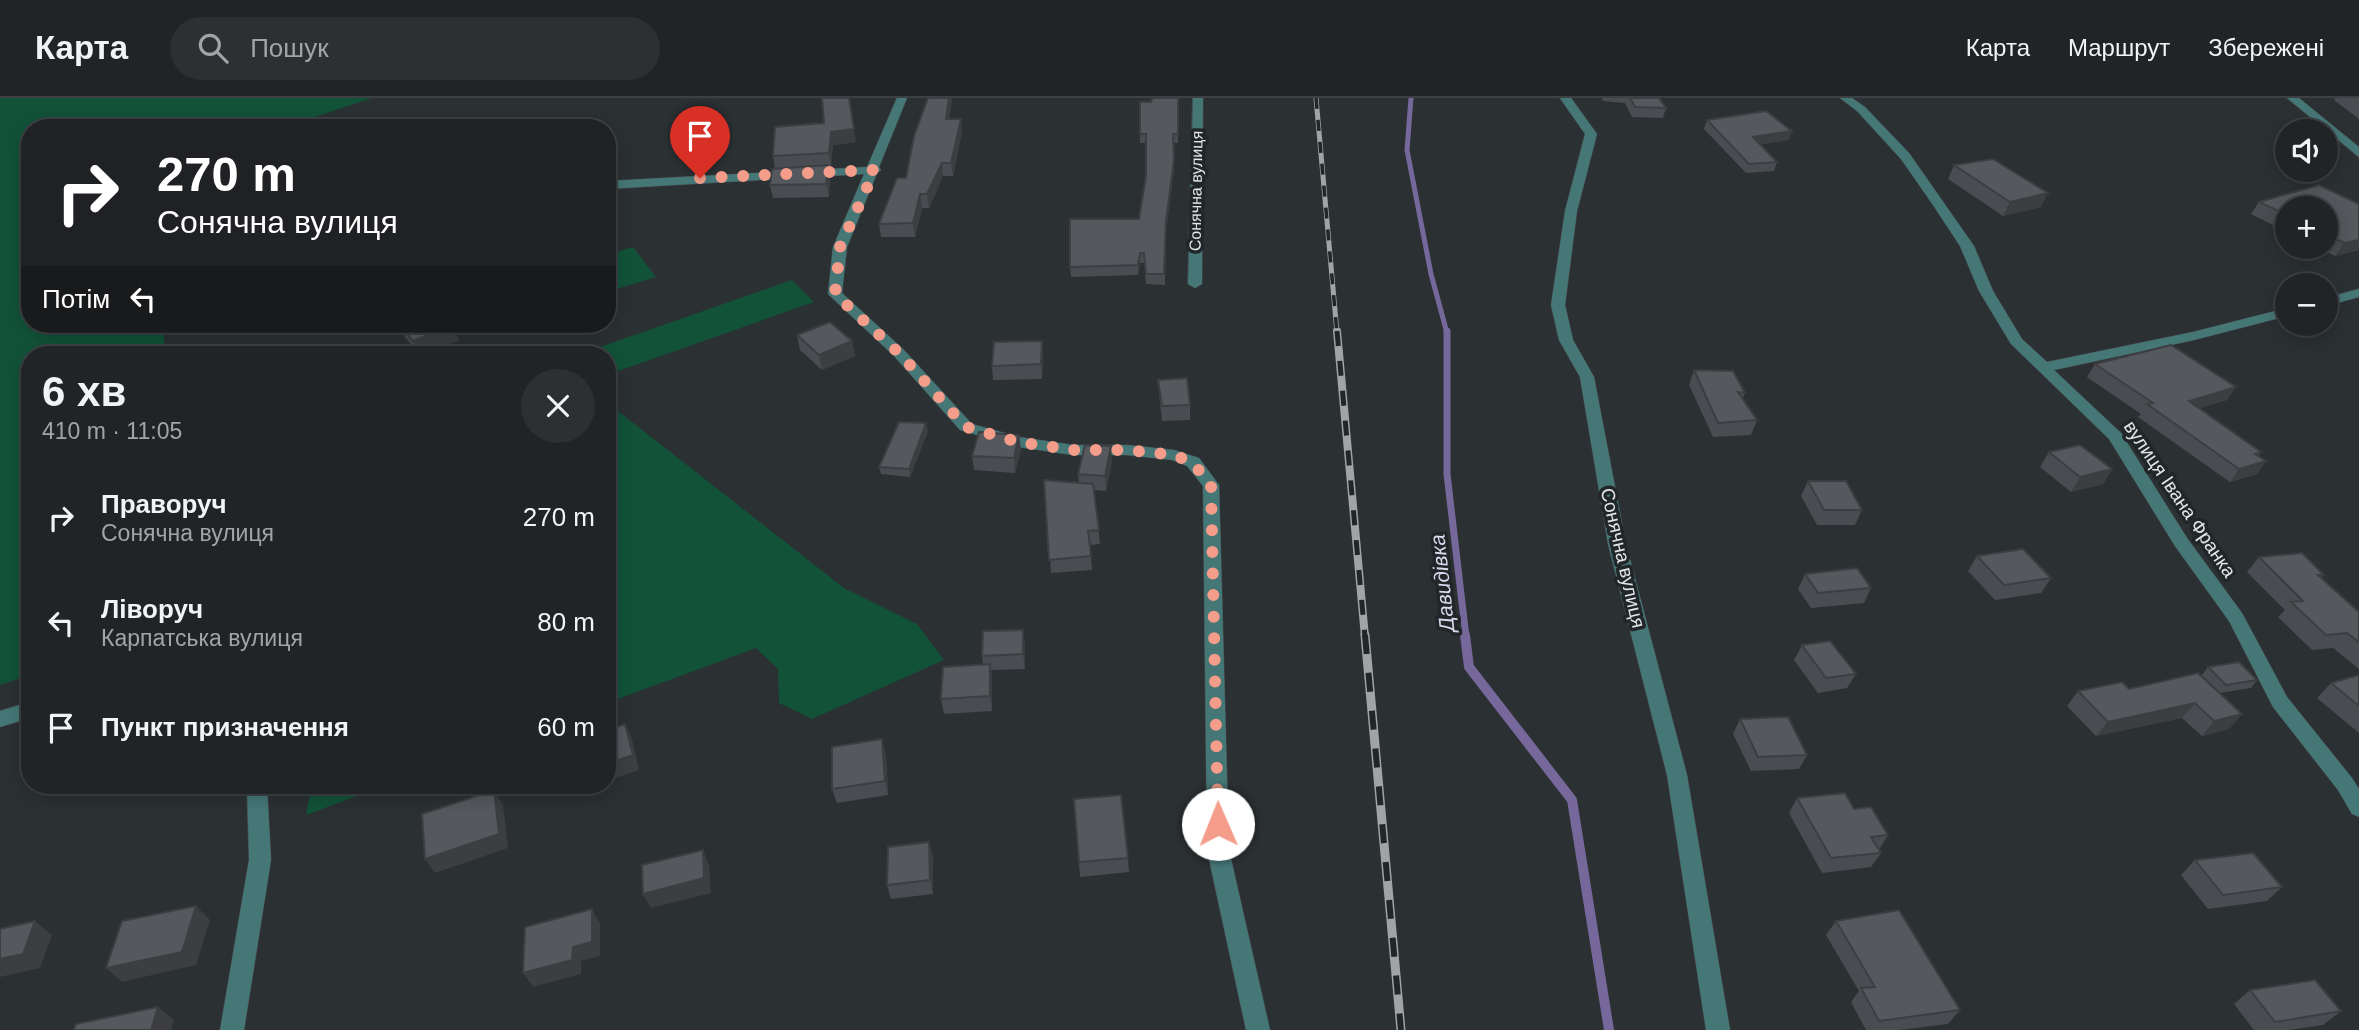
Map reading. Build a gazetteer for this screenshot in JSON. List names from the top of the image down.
{
  "streets": {
    "street": ["Сонячна вулиця", "вулиця Івана Франка"]
  },
  "water": ["Давидівка"],
  "page": {
    "header": "Карта",
    "search": "Пошук",
    "nav": ["Карта", "Маршрут", "Збережені"],
    "map_buttons": ["+", "−"],
    "turn": ["270 m", "Сонячна вулиця"],
    "then": "Потім",
    "heading": ["6 хв", "410 m · 11:05"],
    "list": [
      {
        "name": "Праворуч",
        "note": "Сонячна вулиця",
        "value": "270 m"
      },
      {
        "name": "Ліворуч",
        "note": "Карпатська вулиця",
        "value": "80 m"
      },
      {
        "name": "Пункт призначення",
        "value": "60 m"
      }
    ]
  }
}
